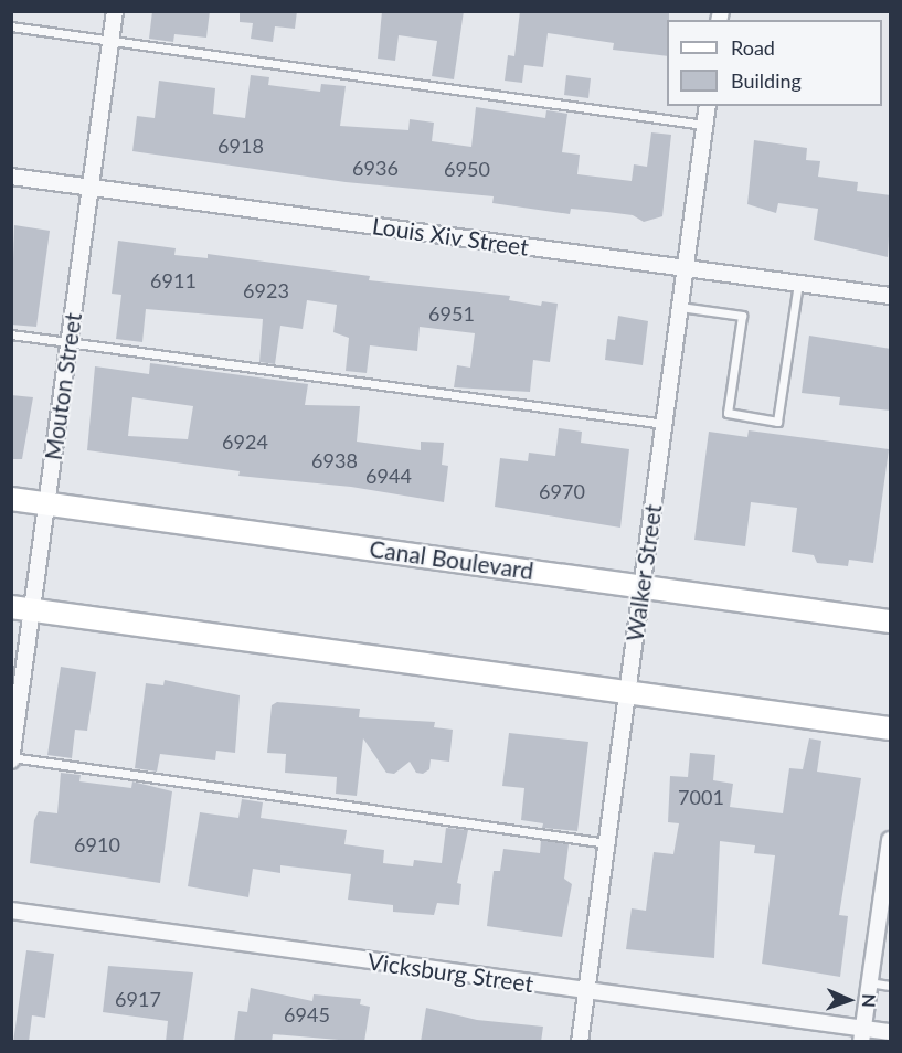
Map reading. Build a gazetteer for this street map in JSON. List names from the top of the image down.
{
  "streets": {
    "main road": ["Canal Boulevard"],
    "street": [
      "Louis Xiv Street",
      "Mouton Street",
      "Walker Street",
      "Vicksburg Street"
    ]
  },
  "crossings": [
    ["Louis Xiv Street", "Mouton Street"],
    ["Louis Xiv Street", "Walker Street"],
    ["Mouton Street", "Canal Boulevard"],
    ["Canal Boulevard", "Walker Street"],
    ["Walker Street", "Vicksburg Street"]
  ],
  "house_numbers": [
    "6918",
    "6936",
    "6950",
    "6911",
    "6923",
    "6951",
    "6924",
    "6938",
    "6944",
    "6970",
    "7001",
    "6910",
    "6917",
    "6945"
  ],
  "legend": ["Road", "Building"],
  "north": "right"
}
